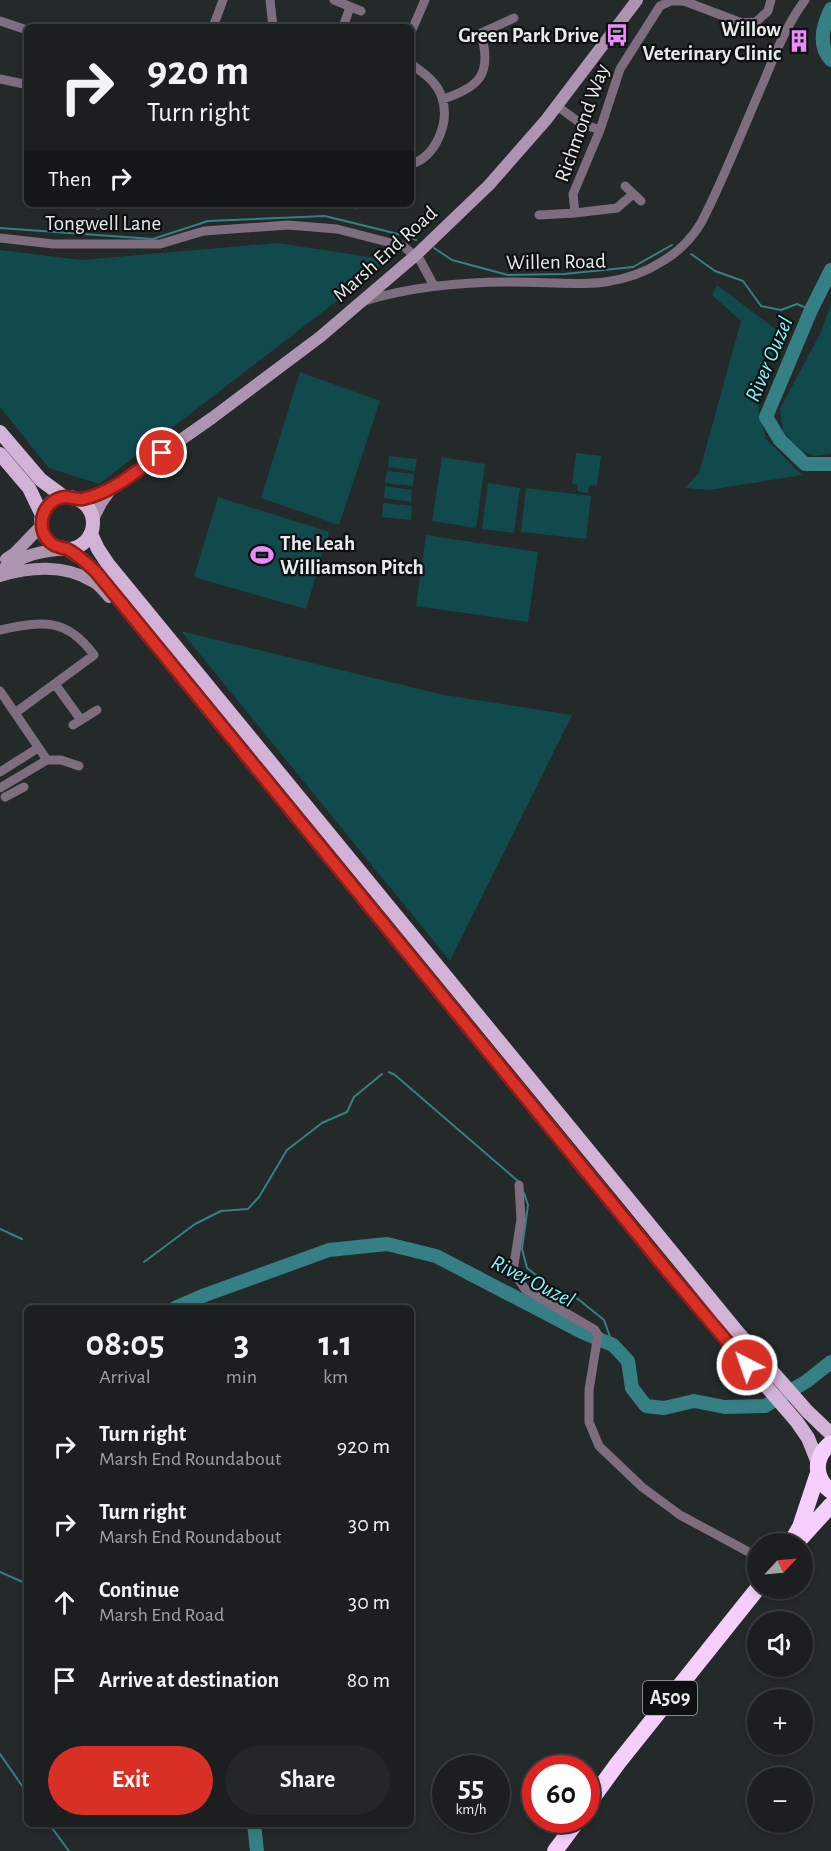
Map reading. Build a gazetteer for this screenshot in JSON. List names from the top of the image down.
{
  "streets": {
    "highway": ["A509"],
    "street": [
      "Richmond Way",
      "Tongwell Lane",
      "Marsh End Road",
      "Willen Road"
    ]
  },
  "crossings": [
    ["Tongwell Lane", "Marsh End Road"],
    ["Marsh End Road", "Willen Road"]
  ],
  "water": ["River Ouzel"],
  "places": {
    "bus stop": ["Green Park Drive"],
    "building": ["Willow Veterinary Clinic"],
    "sports": ["The Leah Williamson Pitch"]
  },
  "north": "top right",
  "page": {
    "turn": ["920 m", "Turn right"],
    "then": "Then",
    "eta": [
      "08:05",
      "Arrival",
      "3",
      "min",
      "1.1",
      "km"
    ],
    "list": [
      {
        "name": "Turn right",
        "note": "Marsh End Roundabout",
        "value": "920 m"
      },
      {
        "name": "Turn right",
        "note": "Marsh End Roundabout",
        "value": "30 m"
      },
      {
        "name": "Continue",
        "note": "Marsh End Road",
        "value": "30 m"
      },
      {
        "name": "Arrive at destination",
        "value": "80 m"
      }
    ],
    "map_buttons": ["+", "−"],
    "buttons": ["Exit", "Share"],
    "speed": "55 km/h",
    "limit": "60"
  }
}
